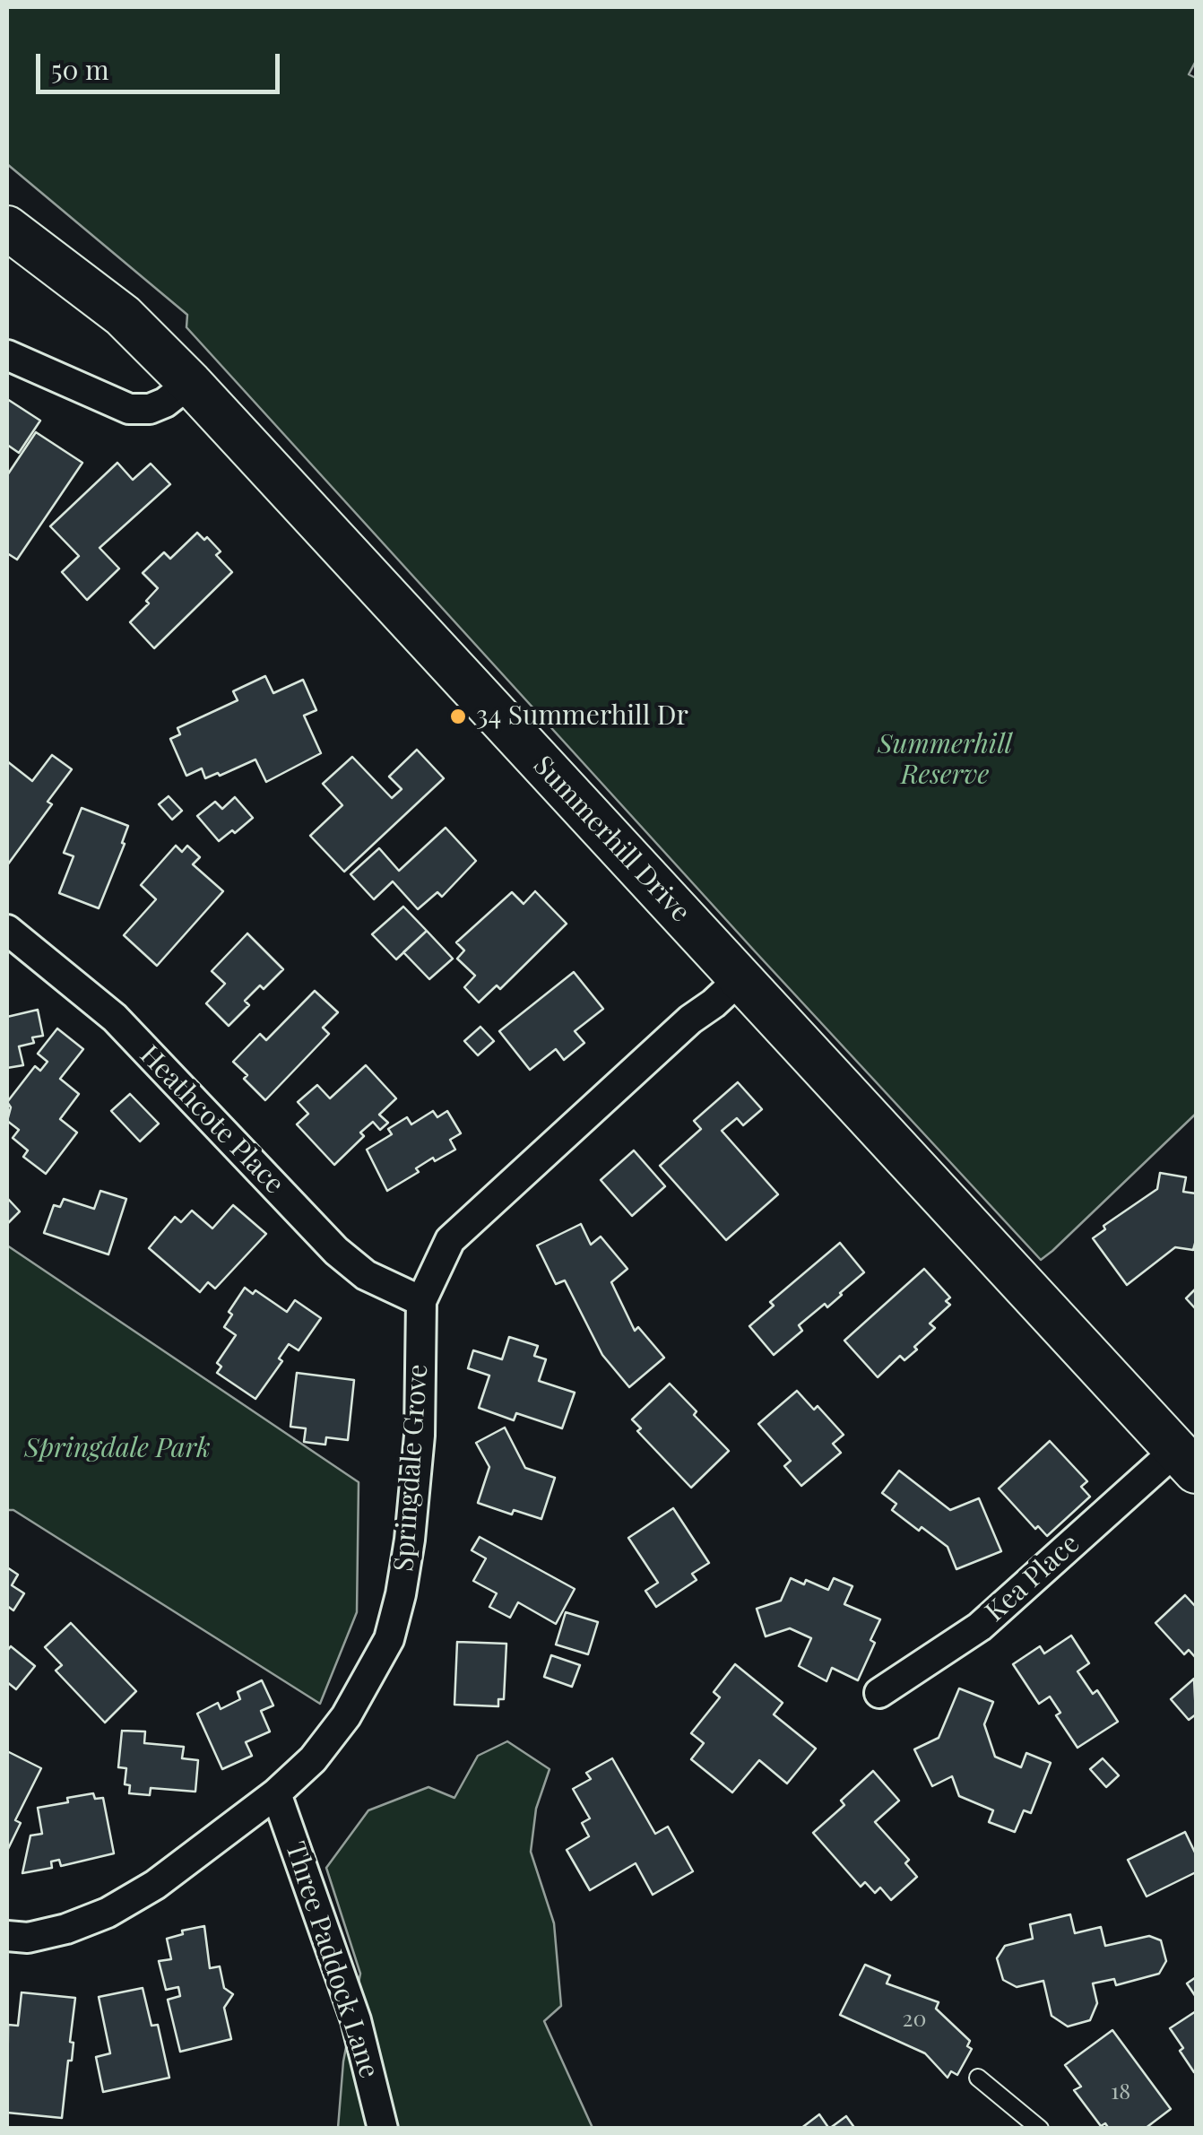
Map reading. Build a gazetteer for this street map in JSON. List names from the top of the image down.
{
  "streets": {
    "main road": ["Summerhill Drive"],
    "street": [
      "Heathcote Place",
      "Springdale Grove",
      "Kea Place",
      "Three Paddock Lane"
    ]
  },
  "crossings": [
    ["Summerhill Drive", "Springdale Grove"],
    ["Summerhill Drive", "Kea Place"],
    ["Heathcote Place", "Springdale Grove"],
    ["Springdale Grove", "Three Paddock Lane"]
  ],
  "parks": ["Summerhill Reserve", "Springdale Park"],
  "places": ["34 Summerhill Dr"],
  "house_numbers": ["20", "18"],
  "scale_bar": "50 m"
}
